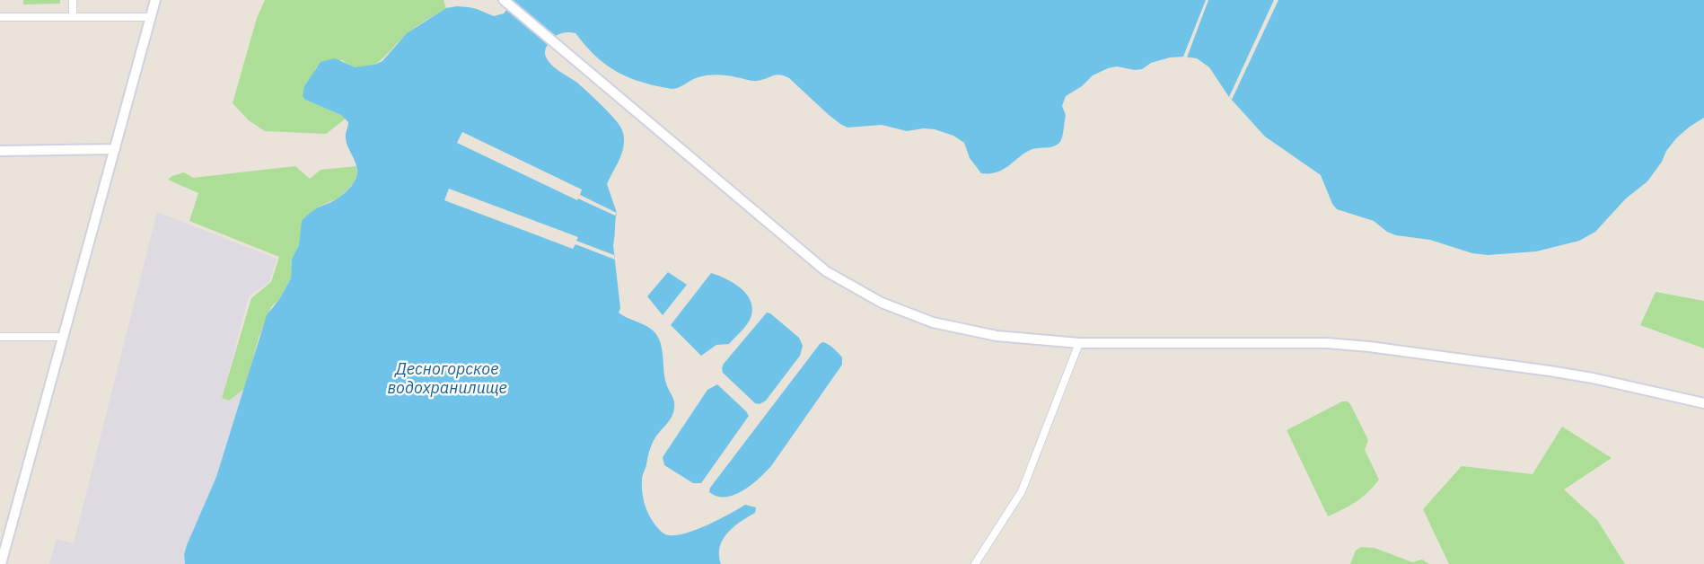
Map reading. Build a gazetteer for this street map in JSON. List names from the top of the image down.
{
  "water": ["Десногорское водохранилище"]
}
